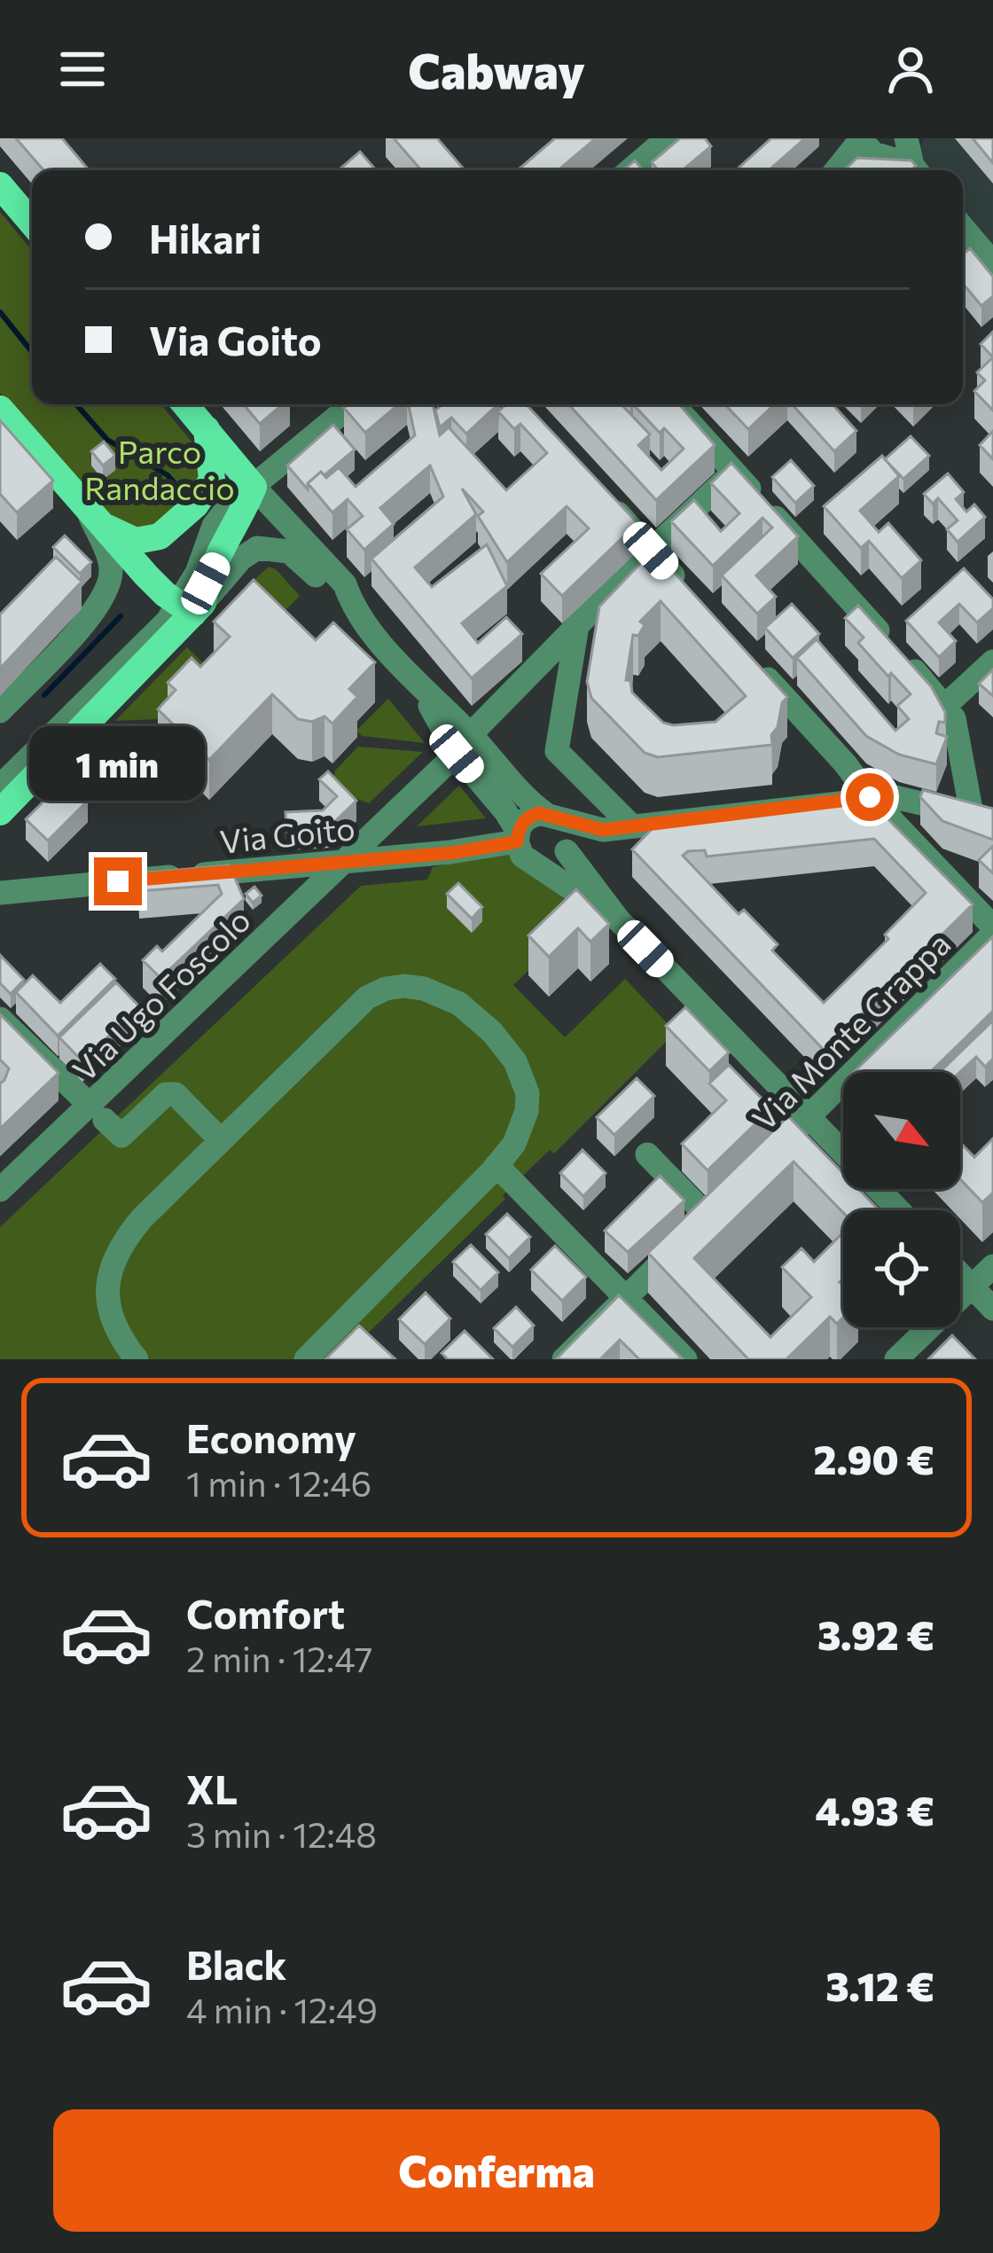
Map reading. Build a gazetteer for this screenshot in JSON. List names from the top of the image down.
{
  "streets": {
    "street": ["Via Goito", "Via Ugo Foscolo", "Via Monte Grappa"]
  },
  "crossings": [
    ["Via Goito", "Via Ugo Foscolo"]
  ],
  "parks": ["Parco Randaccio"],
  "north": "bottom right",
  "page": {
    "header": "Cabway",
    "banner": ["Hikari", "Via Goito"],
    "bubble": "1 min",
    "list": [
      {
        "name": "Economy",
        "note": "1 min · 12:46",
        "value": "2.90 €"
      },
      {
        "name": "Comfort",
        "note": "2 min · 12:47",
        "value": "3.92 €"
      },
      {
        "name": "XL",
        "note": "3 min · 12:48",
        "value": "4.93 €"
      },
      {
        "name": "Black",
        "note": "4 min · 12:49",
        "value": "3.12 €"
      }
    ],
    "buttons": "Conferma"
  }
}
